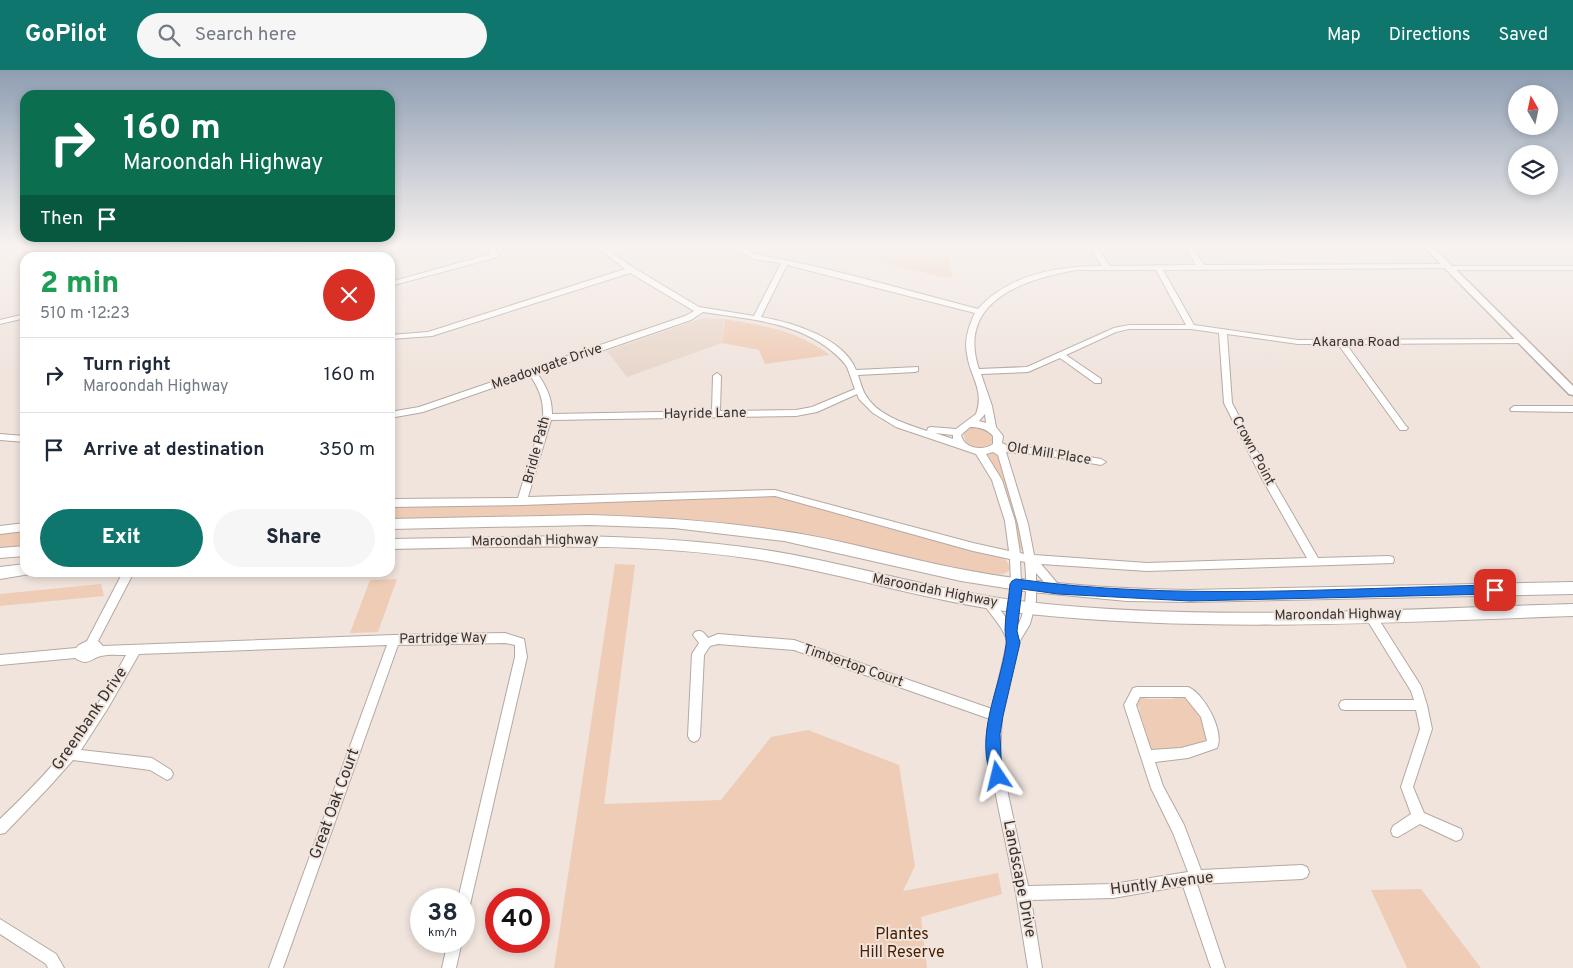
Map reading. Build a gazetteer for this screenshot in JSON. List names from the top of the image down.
{
  "streets": {
    "highway": ["Maroondah Highway"],
    "street": [
      "Akarana Road",
      "Meadowgate Drive",
      "Hayride Lane",
      "Bridle Path",
      "Crown Point",
      "Old Mill Place",
      "Partridge Way",
      "Timbertop Court",
      "Greenbank Drive",
      "Great Oak Court",
      "Landscape Drive",
      "Huntly Avenue"
    ]
  },
  "crossings": [
    ["Akarana Road", "Crown Point"],
    ["Meadowgate Drive", "Bridle Path"],
    ["Hayride Lane", "Bridle Path"],
    ["Maroondah Highway", "Landscape Drive"],
    ["Partridge Way", "Greenbank Drive"],
    ["Partridge Way", "Great Oak Court"],
    ["Timbertop Court", "Landscape Drive"],
    ["Landscape Drive", "Huntly Avenue"]
  ],
  "parks": ["Plantes Hill Reserve"],
  "north": "top",
  "page": {
    "header": "GoPilot",
    "search": "Search here",
    "nav": ["Map", "Directions", "Saved"],
    "turn": ["160 m", "Maroondah Highway"],
    "then": "Then",
    "heading": ["2 min", "510 m · 12:23"],
    "list": [
      {
        "name": "Turn right",
        "note": "Maroondah Highway",
        "value": "160 m"
      },
      {
        "name": "Arrive at destination",
        "value": "350 m"
      }
    ],
    "buttons": ["Exit", "Share"],
    "speed": "38 km/h",
    "limit": "40"
  }
}
